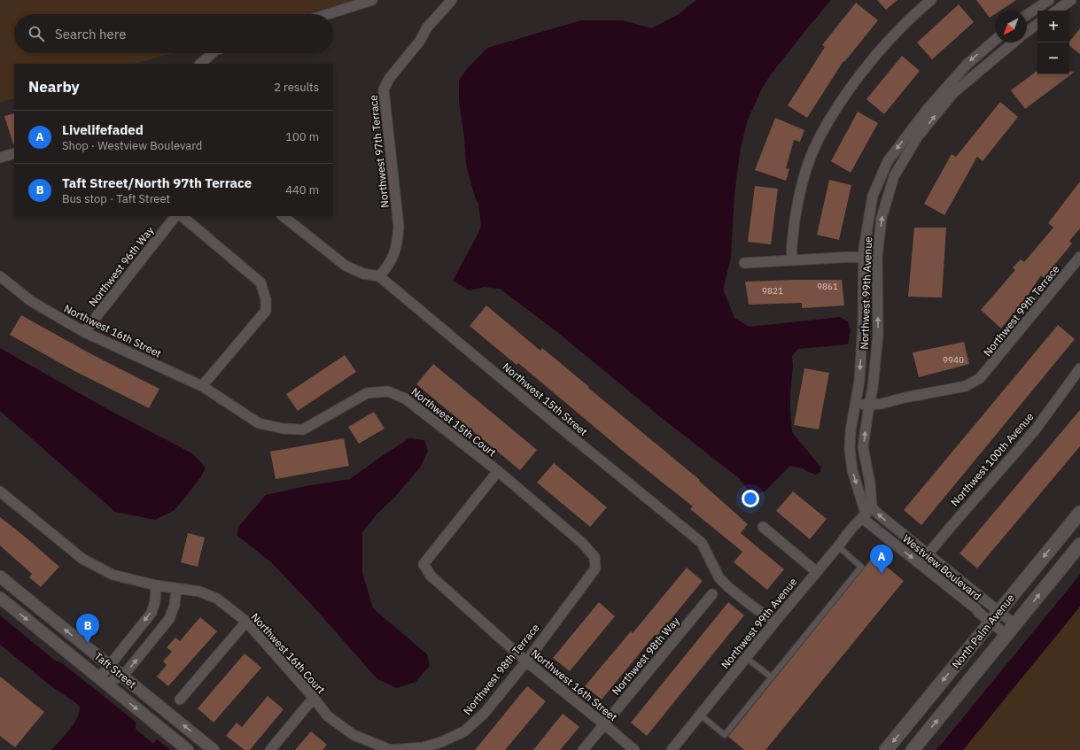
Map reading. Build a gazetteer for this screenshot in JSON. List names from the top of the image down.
{
  "streets": {
    "main road": ["North Palm Avenue"],
    "street": [
      "Northwest 97th Terrace",
      "Northwest 96th Way",
      "Northwest 99th Avenue",
      "Northwest 99th Terrace",
      "Northwest 16th Street",
      "Northwest 15th Street",
      "Northwest 15th Court",
      "Northwest 100th Avenue",
      "Westview Boulevard",
      "Northwest 16th Court",
      "Northwest 98th Way",
      "Northwest 98th Terrace",
      "Taft Street"
    ]
  },
  "crossings": [
    ["Northwest 97th Terrace", "Northwest 15th Street"],
    ["Northwest 96th Way", "Northwest 16th Street"],
    ["Northwest 99th Avenue", "Northwest 99th Terrace"],
    ["Northwest 99th Avenue", "Northwest 15th Street"],
    ["Northwest 99th Avenue", "Westview Boulevard"],
    ["Northwest 16th Street", "Northwest 15th Court"],
    ["Northwest 16th Street", "Northwest 98th Way"],
    ["Northwest 16th Street", "Northwest 98th Terrace"],
    ["Northwest 15th Court", "Northwest 98th Terrace"],
    ["Northwest 100th Avenue", "Westview Boulevard"],
    ["Westview Boulevard", "North Palm Avenue"],
    ["Northwest 16th Court", "Northwest 98th Terrace"]
  ],
  "house_numbers": ["9861", "9821", "9940"],
  "north": "bottom left",
  "page": {
    "map_buttons": ["+", "−"],
    "search": "Search here",
    "heading": ["Nearby", "2 results"],
    "list": [
      {
        "mark": "A",
        "name": "Livelifefaded",
        "note": "Shop · Westview Boulevard",
        "value": "100 m"
      },
      {
        "mark": "B",
        "name": "Taft Street/North 97th Terrace",
        "note": "Bus stop · Taft Street",
        "value": "440 m"
      }
    ],
    "pins": ["A", "B"]
  }
}
